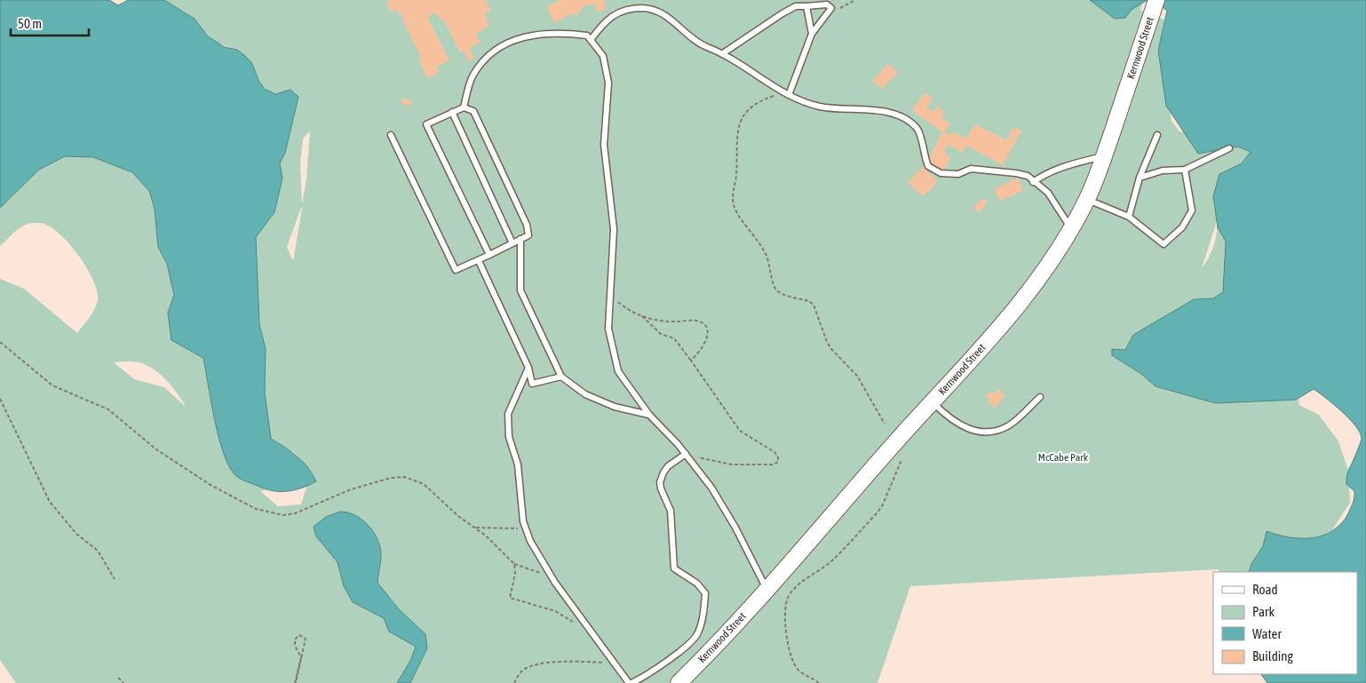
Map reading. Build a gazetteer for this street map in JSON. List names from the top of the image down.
{
  "streets": {
    "main road": ["Kernwood Street"]
  },
  "parks": ["McCabe Park"],
  "legend": [
    "Road",
    "Park",
    "Water",
    "Building"
  ],
  "scale_bar": "50 m"
}
